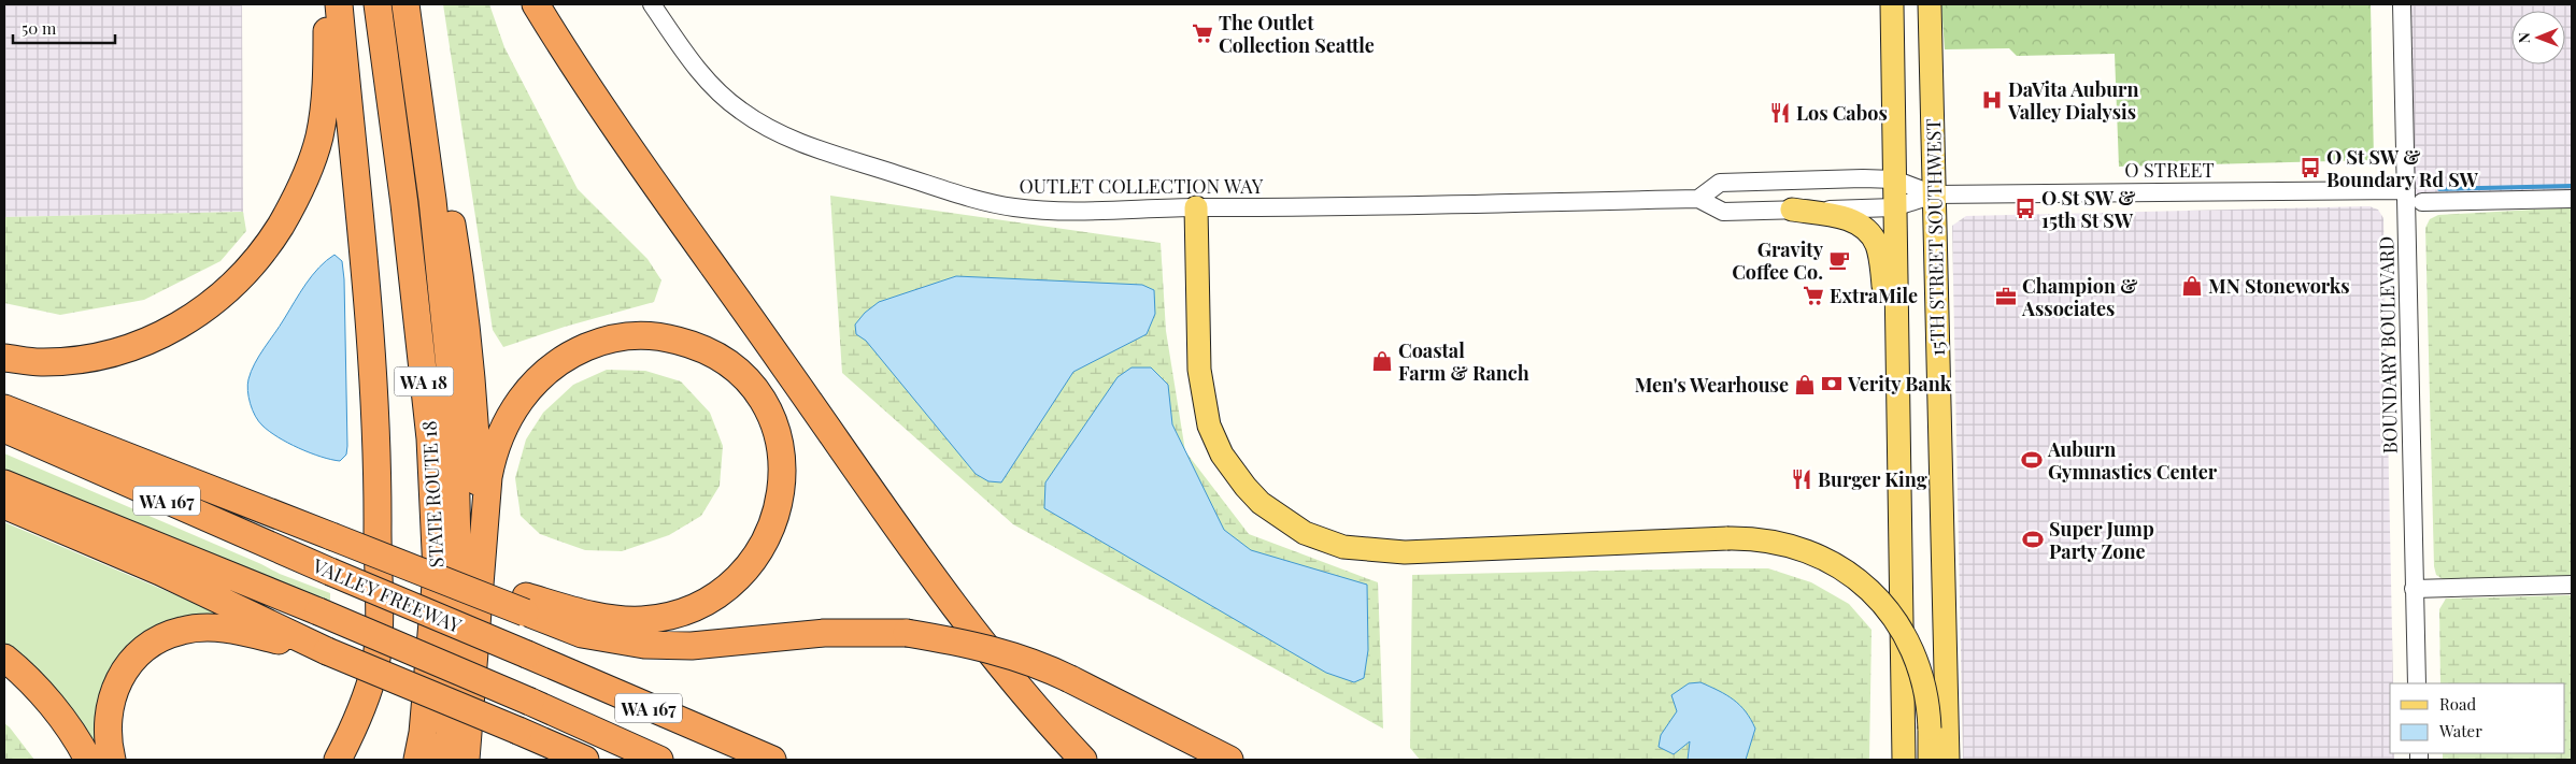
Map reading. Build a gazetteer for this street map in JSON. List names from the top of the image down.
{
  "streets": {
    "highway": [
      "WA 18",
      "STATE ROUTE 18",
      "WA 167",
      "VALLEY FREEWAY"
    ],
    "main road": ["15TH STREET SOUTHWEST"],
    "street": ["O STREET", "OUTLET COLLECTION WAY", "BOUNDARY BOULEVARD"]
  },
  "crossings": [
    ["O STREET", "OUTLET COLLECTION WAY"],
    ["O STREET", "15TH STREET SOUTHWEST"],
    ["O STREET", "BOUNDARY BOULEVARD"],
    ["OUTLET COLLECTION WAY", "15TH STREET SOUTHWEST"]
  ],
  "places": {
    "supermarket": ["The Outlet Collection Seattle", "ExtraMile"],
    "hospital": ["DaVita Auburn Valley Dialysis"],
    "restaurant": ["Los Cabos", "Burger King"],
    "bus stop": ["O St SW & Boundary Rd SW", "O St SW & 15th St SW"],
    "cafe": ["Gravity Coffee Co."],
    "shop": ["MN Stoneworks", "Coastal Farm & Ranch", "Men's Wearhouse"],
    "office": ["Champion & Associates"],
    "bank": ["Verity Bank"],
    "sports": ["Auburn Gymnastics Center", "Super Jump Party Zone"]
  },
  "legend": ["Road", "Water"],
  "scale_bar": "50 m",
  "north": "left"
}
